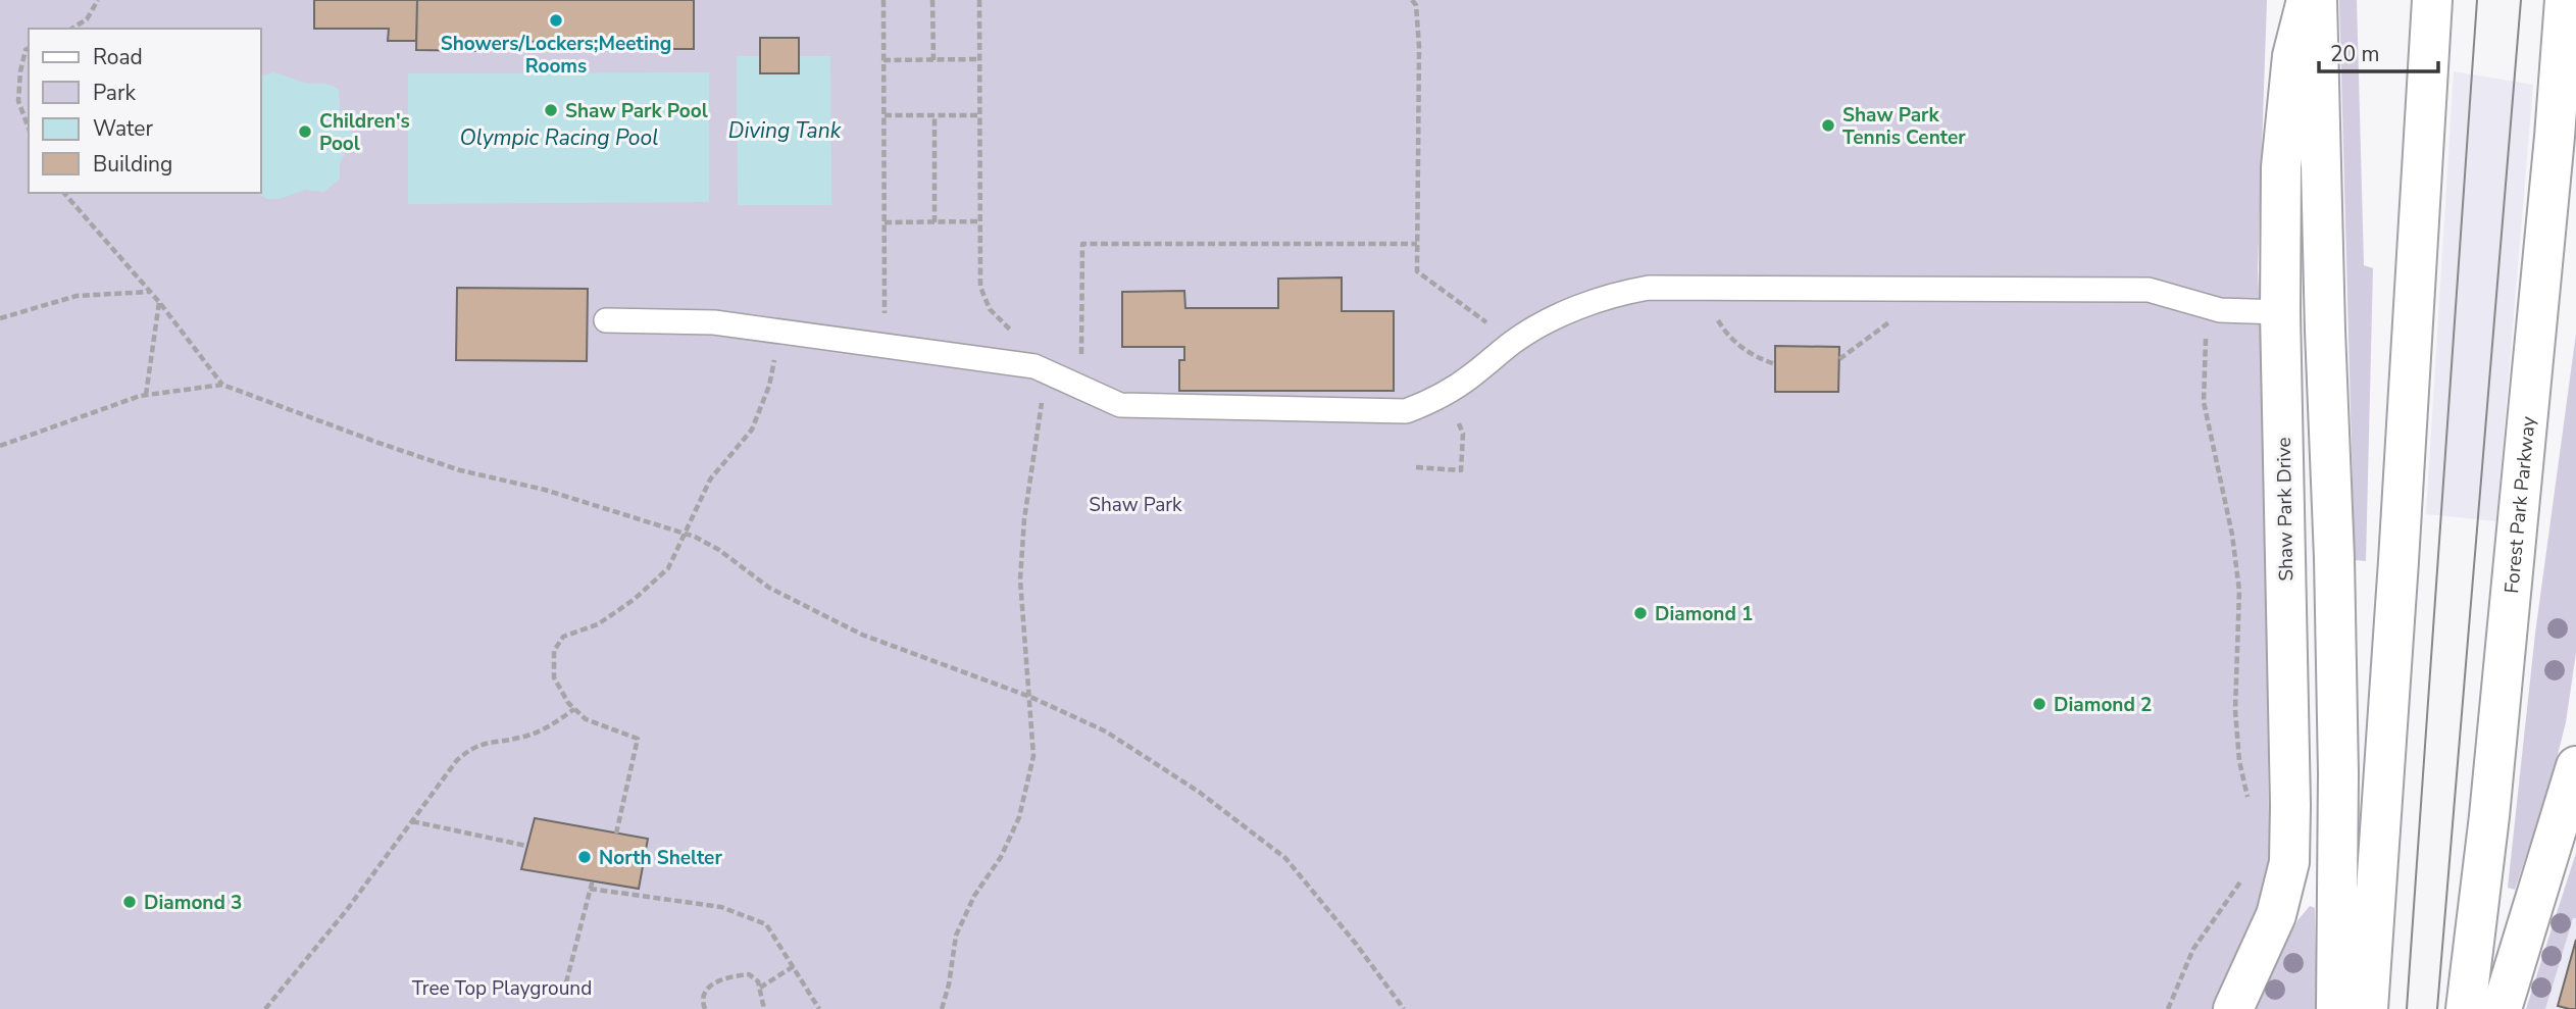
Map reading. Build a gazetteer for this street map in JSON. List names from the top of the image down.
{
  "streets": {
    "main road": ["Forest Park Parkway", "Shaw Park Drive"]
  },
  "water": ["Diving Tank", "Olympic Racing Pool"],
  "parks": ["Shaw Park", "Tree Top Playground"],
  "places": [
    "Showers/Lockers;Meeting Rooms",
    "Shaw Park Pool",
    "Shaw Park Tennis Center",
    "Children's Pool",
    "Diamond 1",
    "Diamond 2",
    "North Shelter",
    "Diamond 3"
  ],
  "legend": [
    "Road",
    "Park",
    "Water",
    "Building"
  ],
  "scale_bar": "20 m"
}
